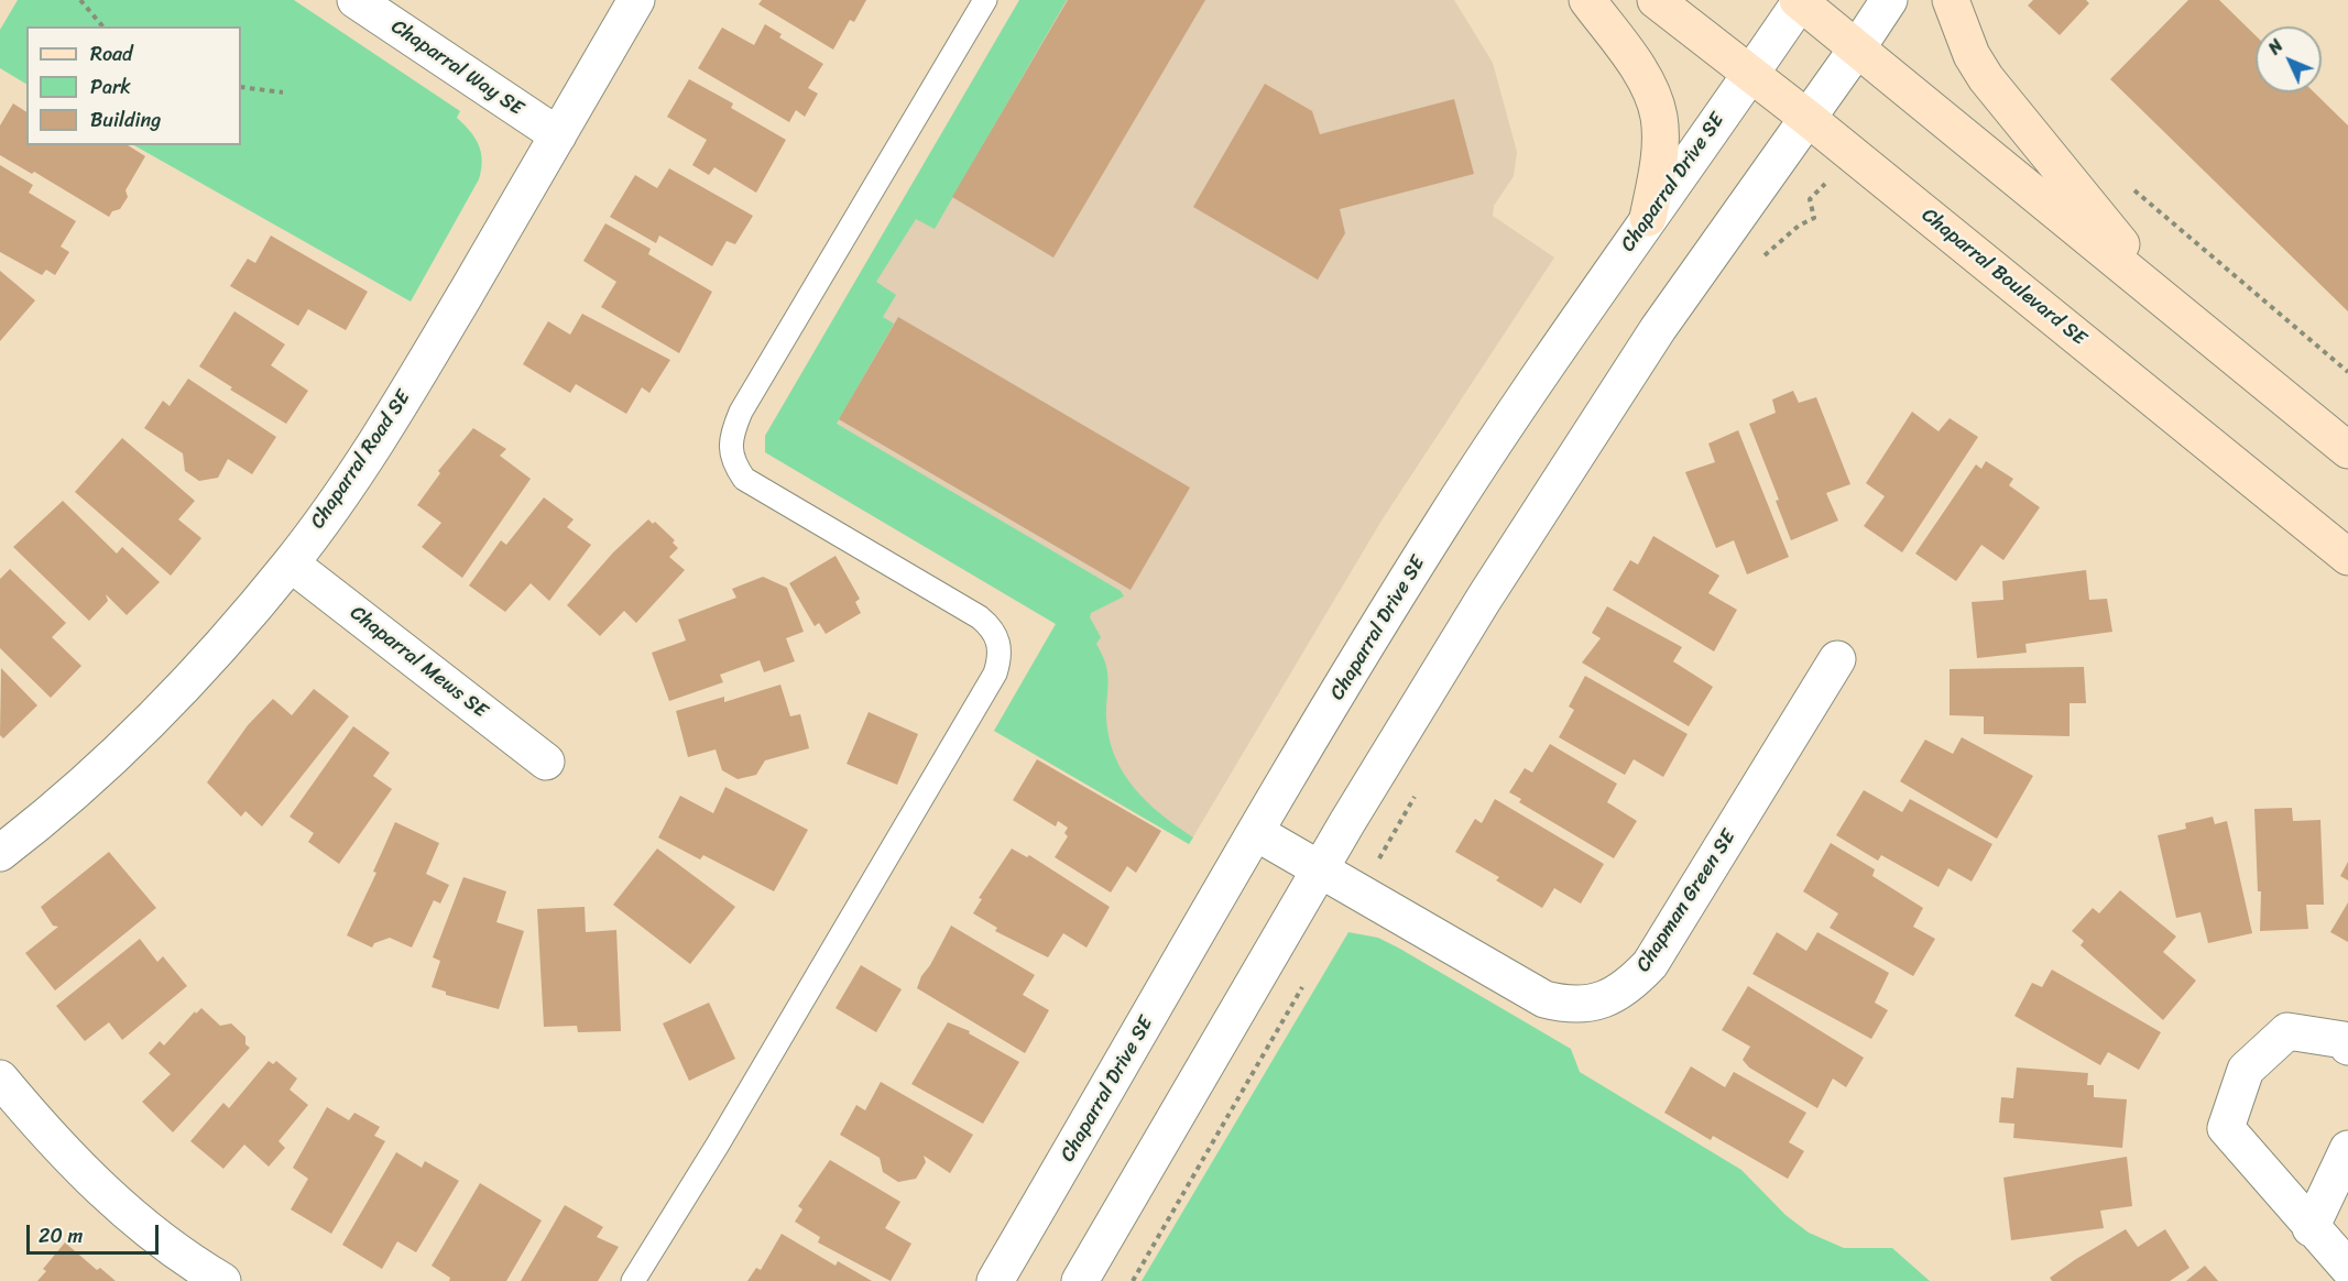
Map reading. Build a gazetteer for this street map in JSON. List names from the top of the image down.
{
  "streets": {
    "main road": ["Chaparral Boulevard SE"],
    "street": [
      "Chaparral Way SE",
      "Chaparral Drive SE",
      "Chaparral Road SE",
      "Chaparral Mews SE",
      "Chapman Green SE"
    ]
  },
  "crossings": [
    ["Chaparral Way SE", "Chaparral Road SE"],
    ["Chaparral Drive SE", "Chaparral Boulevard SE"],
    ["Chaparral Drive SE", "Chapman Green SE"],
    ["Chaparral Road SE", "Chaparral Mews SE"]
  ],
  "legend": ["Road", "Park", "Building"],
  "scale_bar": "20 m",
  "north": "top left"
}
